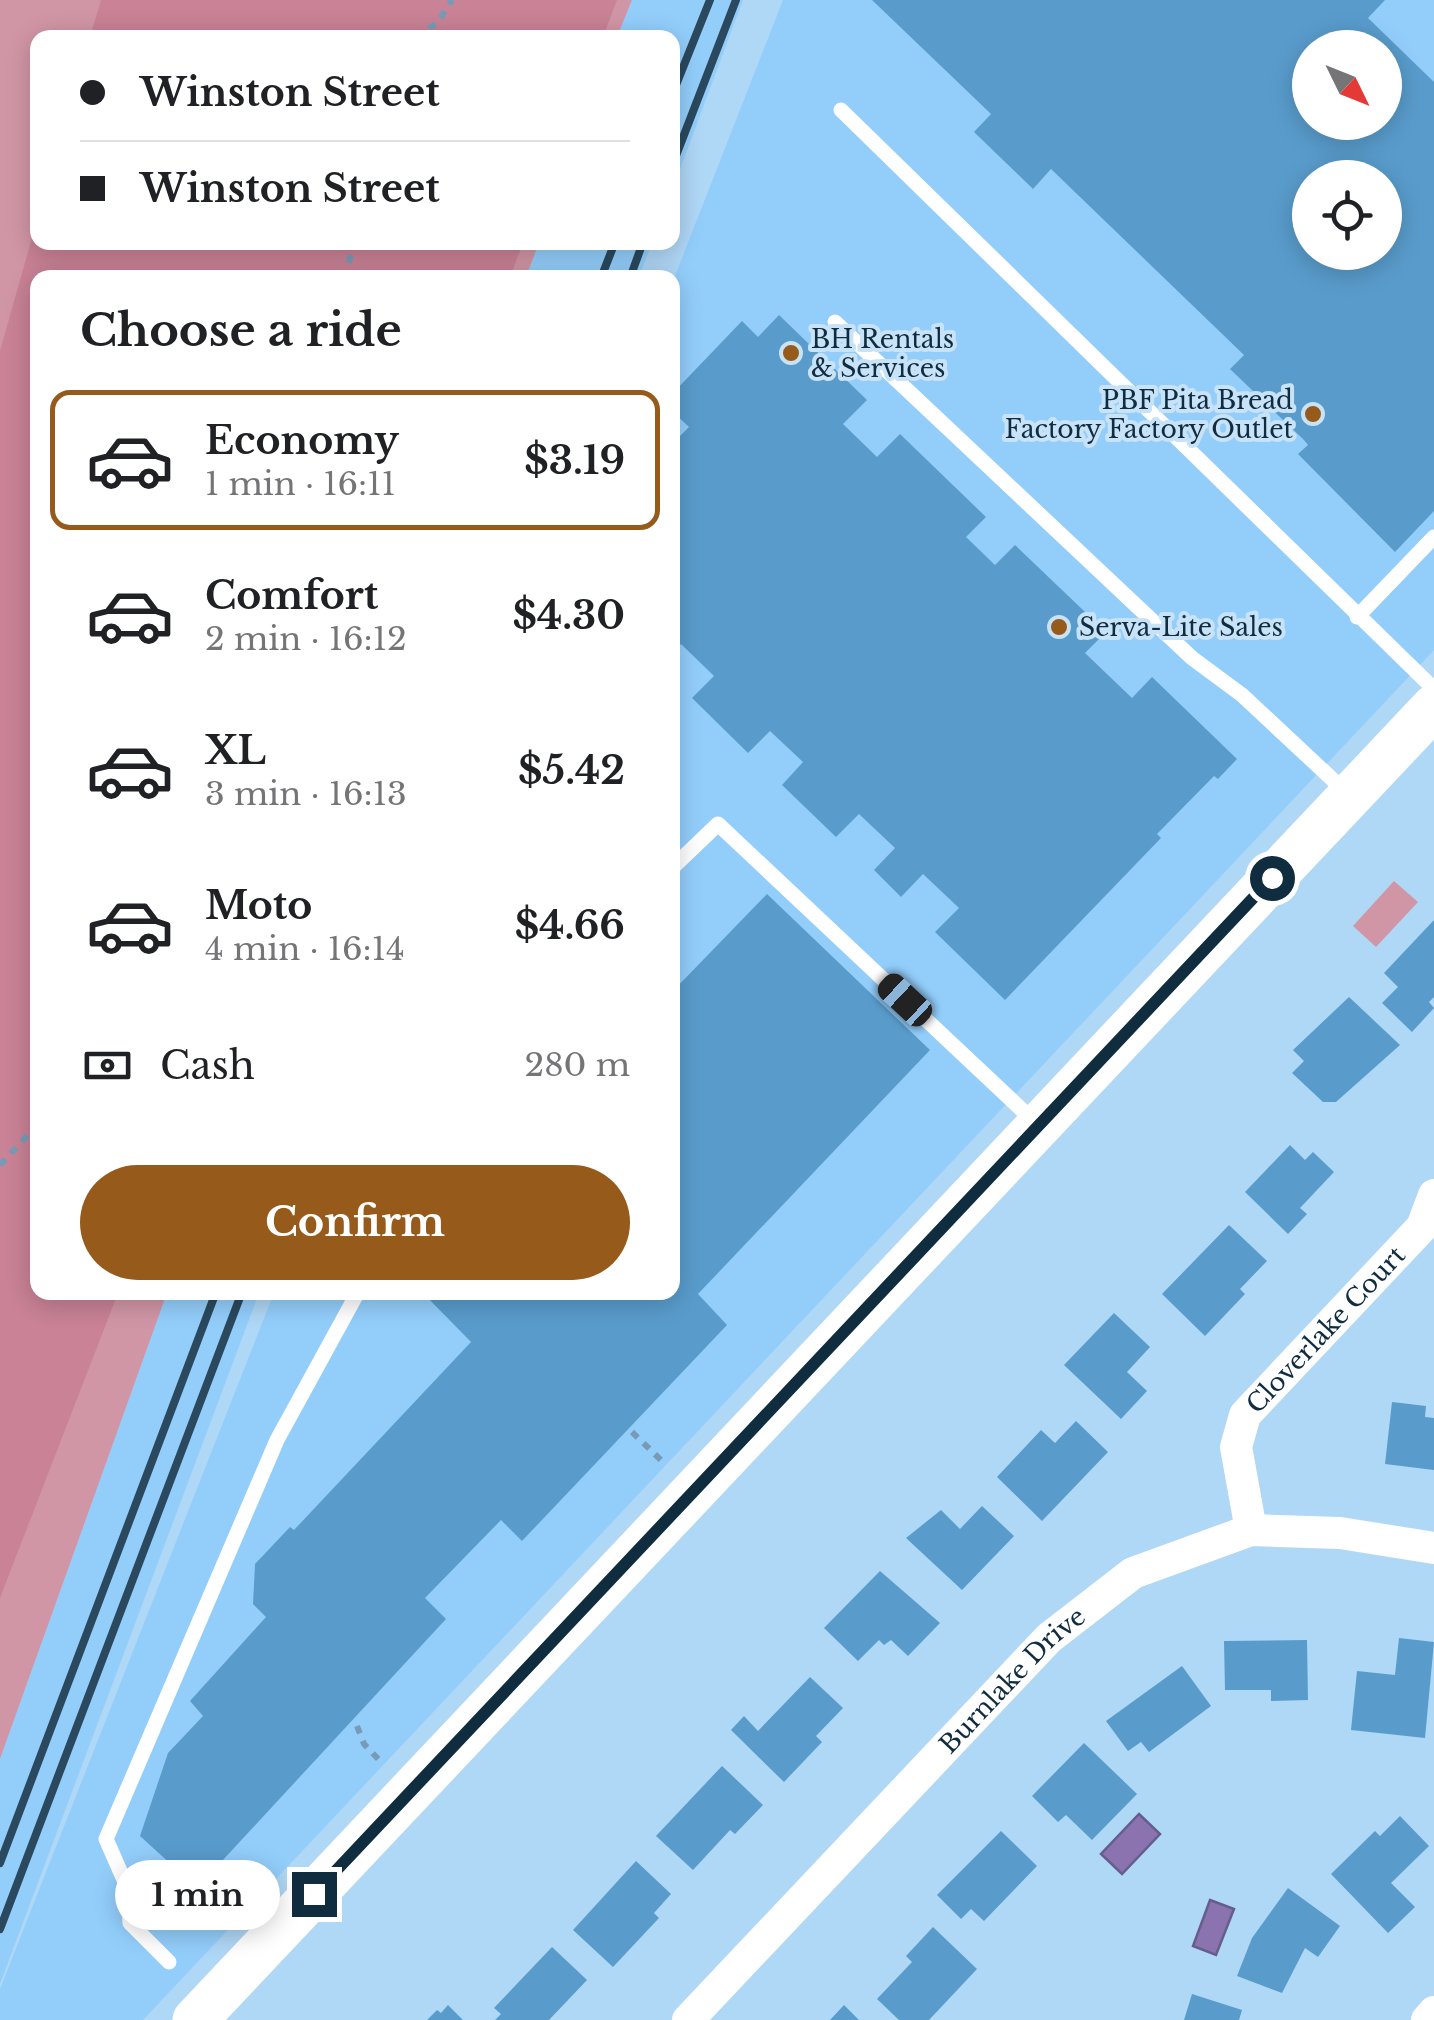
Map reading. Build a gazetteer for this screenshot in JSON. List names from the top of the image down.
{
  "streets": {
    "street": ["Cloverlake Court", "Burnlake Drive"]
  },
  "crossings": [
    ["Cloverlake Court", "Burnlake Drive"]
  ],
  "places": ["BH Rentals & Services", "PBF Pita Bread Factory Factory Outlet", "Serva-Lite Sales"],
  "north": "bottom right",
  "page": {
    "banner": ["Winston Street", "Winston Street"],
    "heading": "Choose a ride",
    "list": [
      {
        "name": "Economy",
        "note": "1 min · 16:11",
        "value": "$3.19"
      },
      {
        "name": "Comfort",
        "note": "2 min · 16:12",
        "value": "$4.30"
      },
      {
        "name": "XL",
        "note": "3 min · 16:13",
        "value": "$5.42"
      },
      {
        "name": "Moto",
        "note": "4 min · 16:14",
        "value": "$4.66"
      }
    ],
    "pay": ["Cash", "280 m"],
    "buttons": "Confirm",
    "bubble": "1 min"
  }
}
